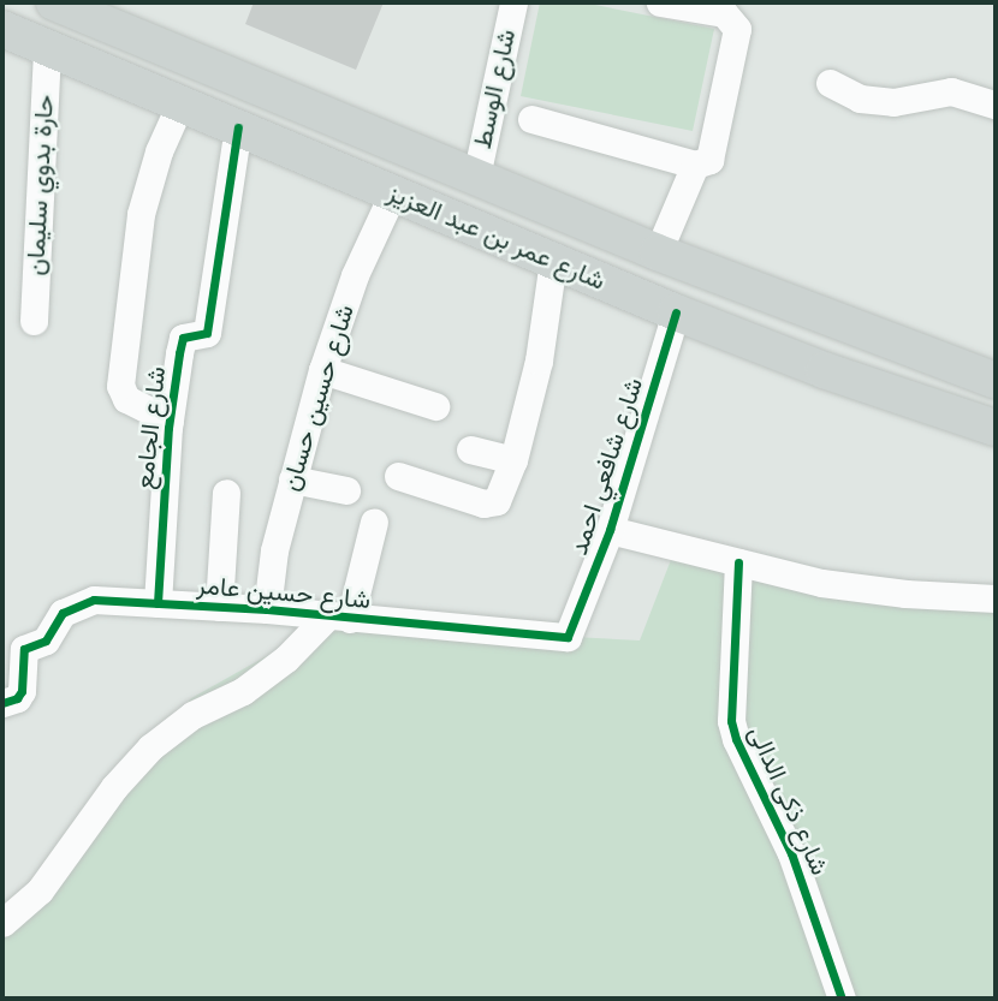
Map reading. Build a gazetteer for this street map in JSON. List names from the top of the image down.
{
  "streets": {
    "main road": ["شارع عمر بن عبد العزيز"],
    "street": [
      "شارع الوسط",
      "حارة بدوي سليمان",
      "شارع حسين حسان",
      "شارع الجامع",
      "شارع شافعي احمد",
      "شارع حسين عامر",
      "شارع ذكى الدالى"
    ]
  },
  "crossings": [
    ["شارع الوسط", "شارع عمر بن عبد العزيز"],
    ["حارة بدوي سليمان", "شارع عمر بن عبد العزيز"],
    ["شارع عمر بن عبد العزيز", "شارع حسين حسان"],
    ["شارع عمر بن عبد العزيز", "شارع الجامع"],
    ["شارع عمر بن عبد العزيز", "شارع شافعي احمد"],
    ["شارع حسين حسان", "شارع حسين عامر"],
    ["شارع الجامع", "شارع حسين عامر"],
    ["شارع شافعي احمد", "شارع حسين عامر"]
  ]
}
